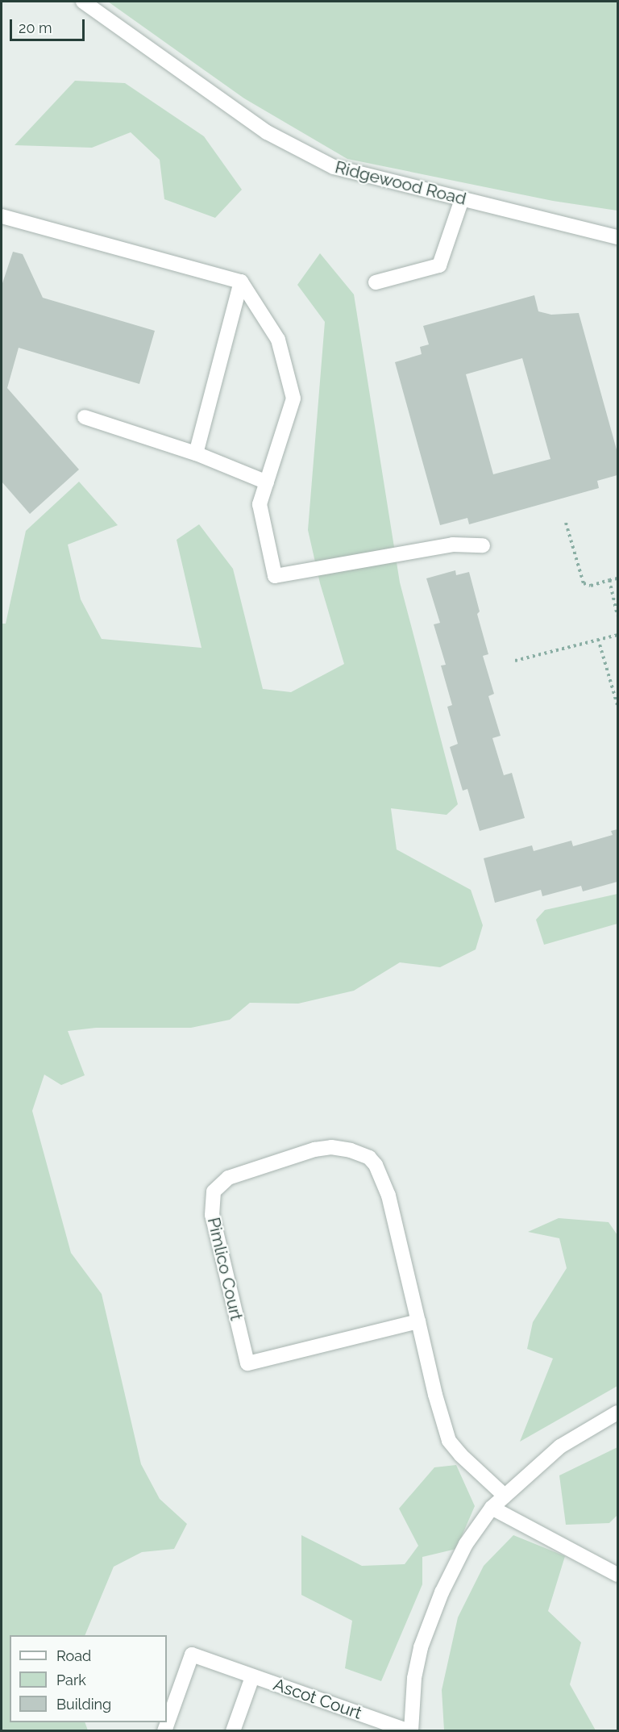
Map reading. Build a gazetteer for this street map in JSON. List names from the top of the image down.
{
  "streets": {
    "street": ["Ridgewood Road", "Pimlico Court", "Ascot Court"]
  },
  "legend": ["Road", "Park", "Building"],
  "scale_bar": "20 m"
}
